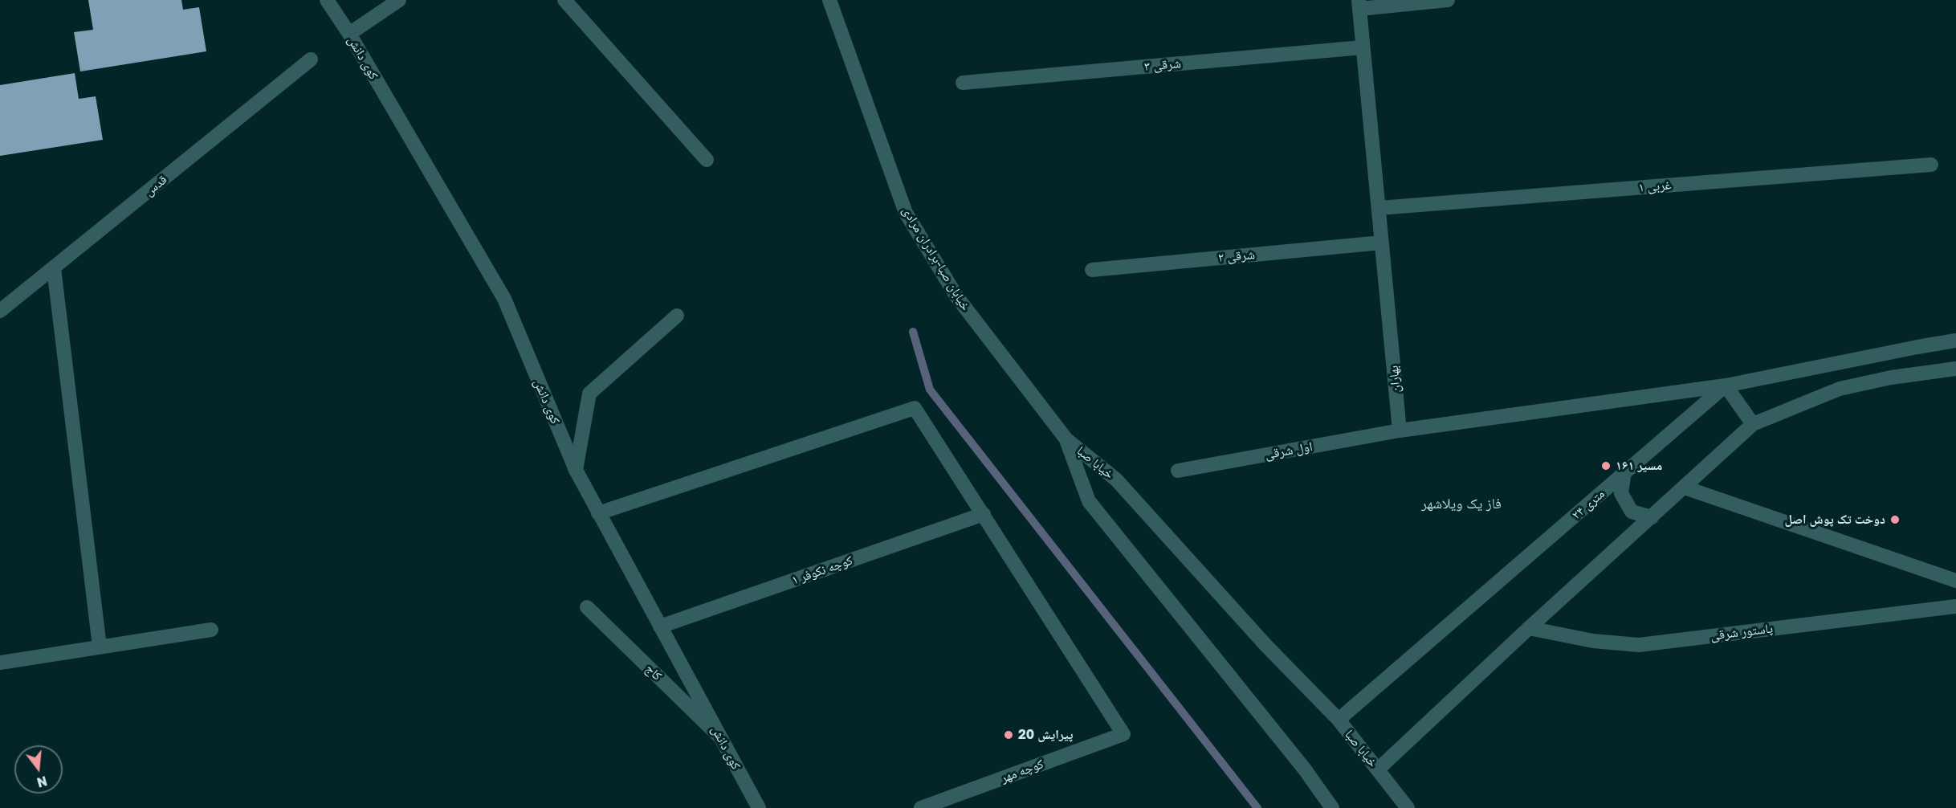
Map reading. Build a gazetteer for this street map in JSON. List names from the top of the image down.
{
  "streets": {
    "street": [
      "کوی دانش",
      "۳ شرقی",
      "قدس",
      "۱ غربی",
      "۲ شرقی",
      "خیابان صبا-برادران مرادی",
      "بهاران",
      "اول شرقی",
      "خیابا صبا",
      "۲۴ متری",
      "کوچه نکوفر ۱",
      "پاستور شرقی",
      "کاج",
      "کوچه مهر"
    ]
  },
  "crossings": [
    ["کوی دانش", "کوچه نکوفر ۱"],
    ["کوی دانش", "کاج"],
    ["۳ شرقی", "بهاران"],
    ["۱ غربی", "بهاران"],
    ["۲ شرقی", "بهاران"],
    ["خیابان صبا-برادران مرادی", "خیابا صبا"],
    ["بهاران", "اول شرقی"],
    ["خیابا صبا", "۲۴ متری"],
    ["کوچه نکوفر ۱", "کوچه مهر"]
  ],
  "districts": ["فاز یک ویلاشهر"],
  "places": ["مسیر ۱۶۱", "دوخت تک پوش اصل", "پیرایش 20"],
  "north": "bottom"
}
